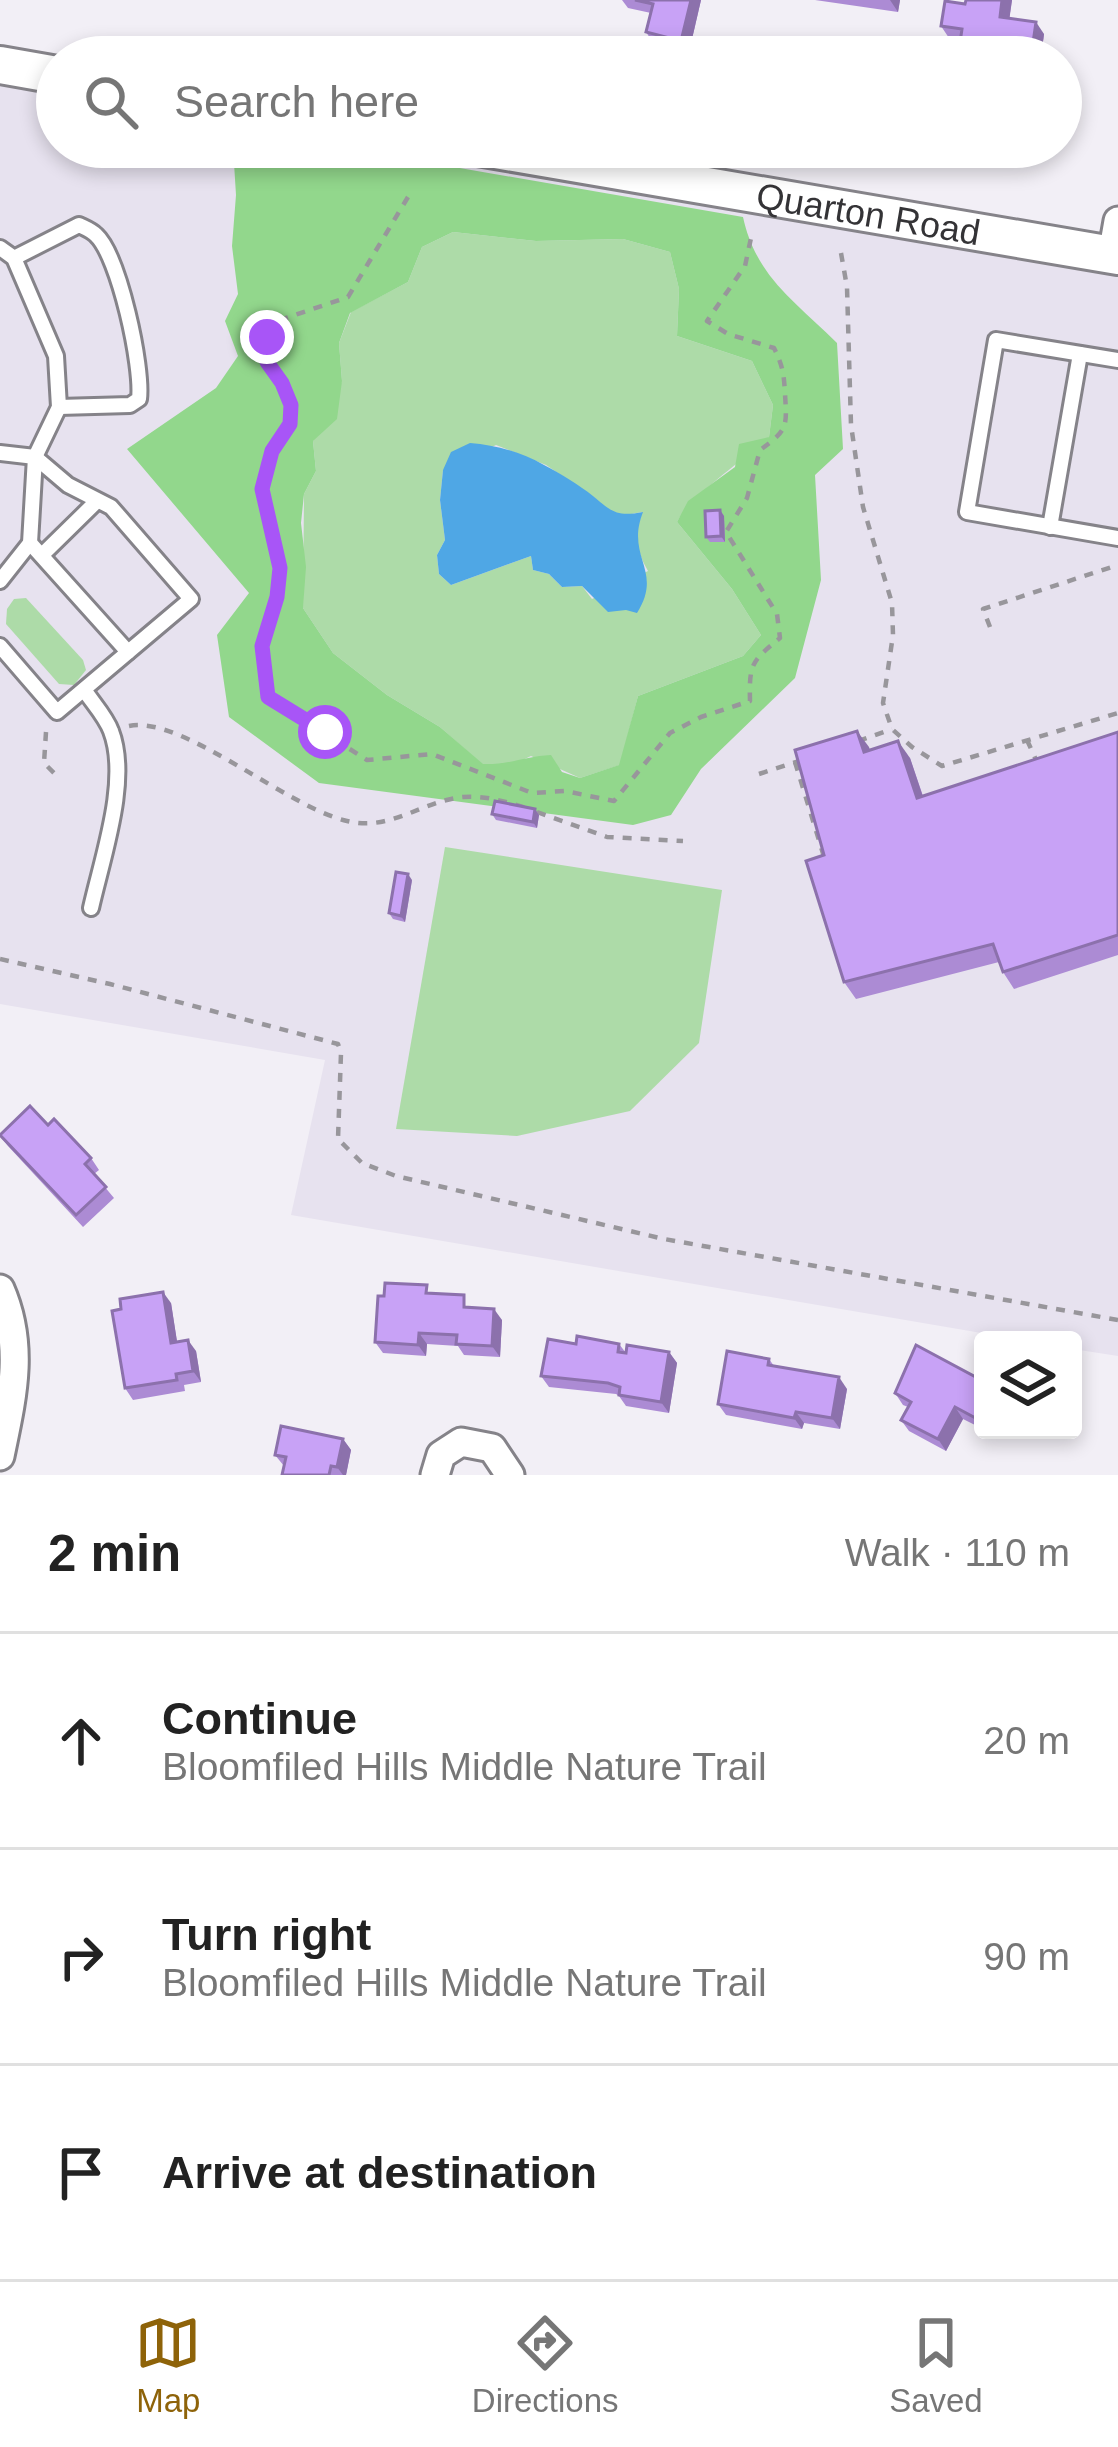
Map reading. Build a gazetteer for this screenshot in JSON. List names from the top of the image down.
{
  "streets": {
    "street": ["Quarton Road"]
  },
  "page": {
    "search": "Search here",
    "heading": ["2 min", "Walk · 110 m"],
    "list": [
      ["Continue", "Bloomfiled Hills Middle Nature Trail", "20 m"],
      ["Turn right", "Bloomfiled Hills Middle Nature Trail", "90 m"],
      "Arrive at destination"
    ],
    "nav": ["Map", "Directions", "Saved"]
  }
}
